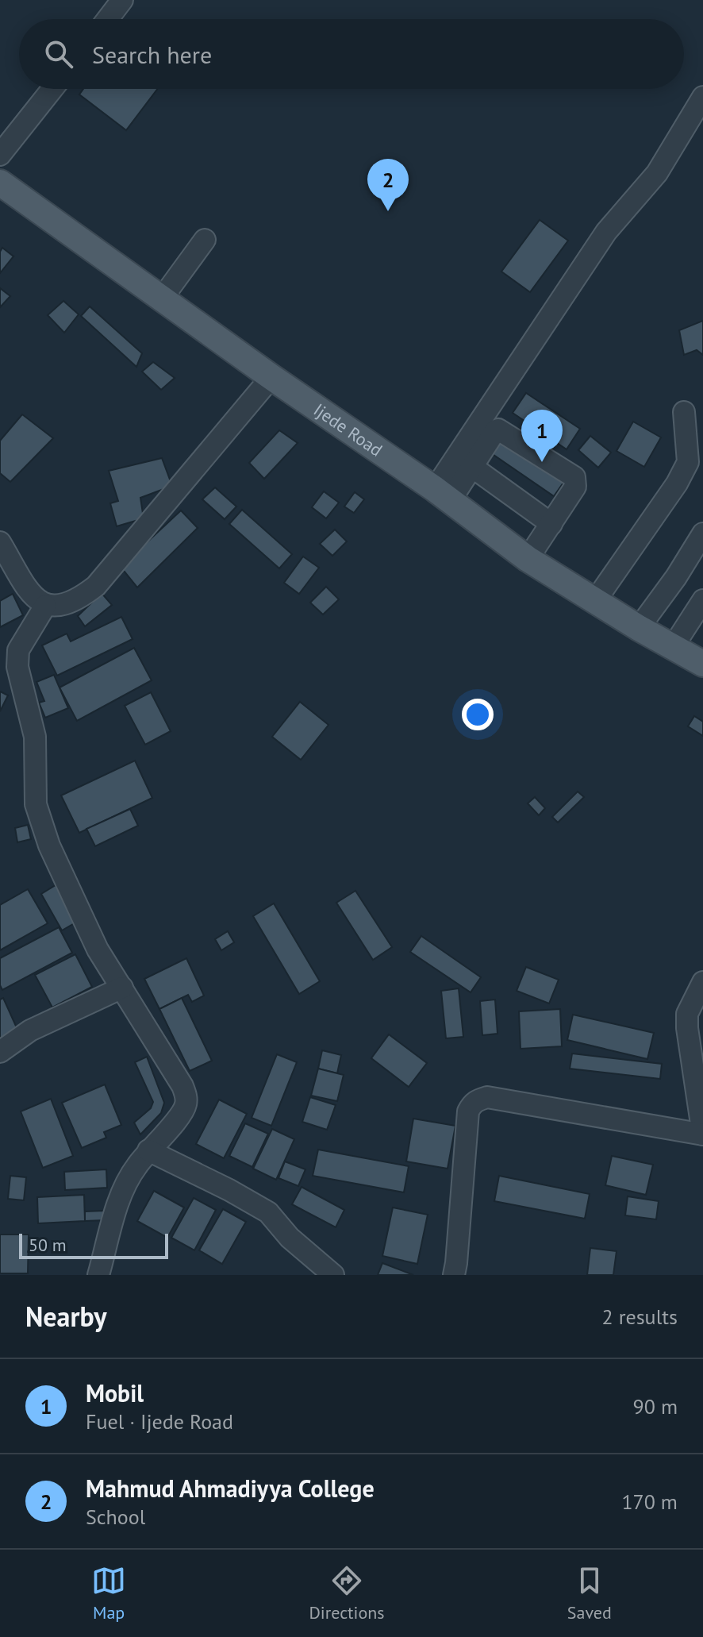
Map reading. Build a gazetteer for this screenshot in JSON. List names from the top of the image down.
{
  "streets": {
    "main road": ["Ijede Road"]
  },
  "scale_bar": "50 m",
  "page": {
    "search": "Search here",
    "pins": ["2", "1"],
    "scale": "50 m",
    "heading": ["Nearby", "2 results"],
    "list": [
      {
        "mark": "1",
        "name": "Mobil",
        "note": "Fuel · Ijede Road",
        "value": "90 m"
      },
      {
        "mark": "2",
        "name": "Mahmud Ahmadiyya College",
        "note": "School",
        "value": "170 m"
      }
    ],
    "nav": ["Map", "Directions", "Saved"]
  }
}
